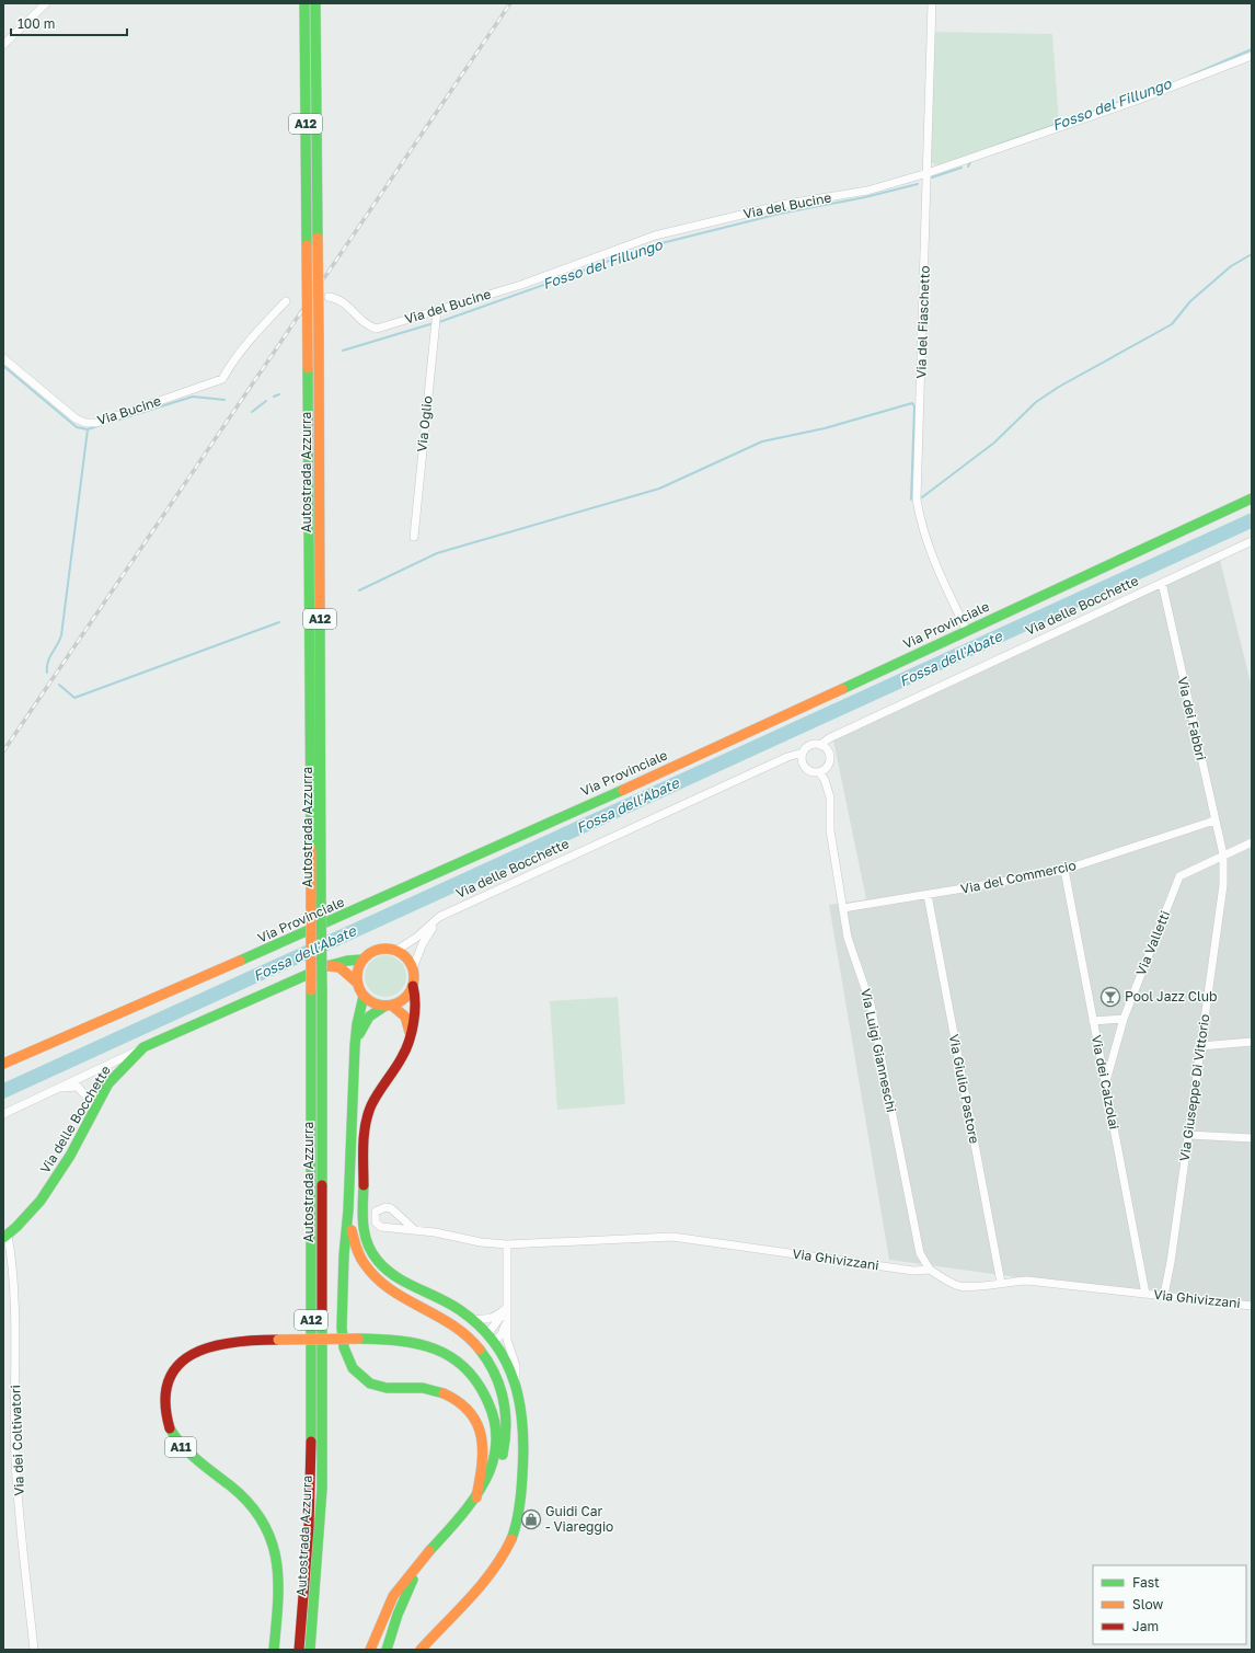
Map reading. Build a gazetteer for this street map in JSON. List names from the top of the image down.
{
  "streets": {
    "main road": [
      "A12",
      "Autostrada Azzurra",
      "Via delle Bocchette",
      "Via Provinciale",
      "A11"
    ],
    "street": [
      "Via del Bucine",
      "Via del Fiaschetto",
      "Via Bucine",
      "Via Oglio",
      "Via dei Fabbri",
      "Via del Commercio",
      "Via Valletti",
      "Via Luigi Gianneschi",
      "Via dei Calzolai",
      "Via Giuseppe Di Vittorio",
      "Via Giulio Pastore",
      "Via Ghivizzani",
      "Via dei Coltivatori"
    ]
  },
  "crossings": [
    ["Via del Bucine", "Via del Fiaschetto"],
    ["Via del Bucine", "Via Oglio"],
    ["Via del Fiaschetto", "Via Provinciale"],
    ["Via delle Bocchette", "Via dei Fabbri"],
    ["Via delle Bocchette", "Via Luigi Gianneschi"],
    ["Via delle Bocchette", "Via dei Coltivatori"],
    ["Via dei Fabbri", "Via del Commercio"],
    ["Via dei Fabbri", "Via Valletti"],
    ["Via dei Fabbri", "Via Giuseppe Di Vittorio"],
    ["Via del Commercio", "Via Luigi Gianneschi"],
    ["Via del Commercio", "Via dei Calzolai"],
    ["Via del Commercio", "Via Giulio Pastore"],
    ["Via Valletti", "Via dei Calzolai"],
    ["Via Valletti", "Via Giuseppe Di Vittorio"],
    ["Via Luigi Gianneschi", "Via Ghivizzani"],
    ["Via dei Calzolai", "Via Ghivizzani"],
    ["Via Giuseppe Di Vittorio", "Via Ghivizzani"],
    ["Via Giulio Pastore", "Via Ghivizzani"]
  ],
  "water": ["Fosso del Fillungo", "Fossa dell'Abate"],
  "places": {
    "bar": ["Pool Jazz Club"],
    "shop": ["Guidi Car - Viareggio"]
  },
  "legend": ["Fast", "Slow", "Jam"],
  "scale_bar": "100 m"
}
